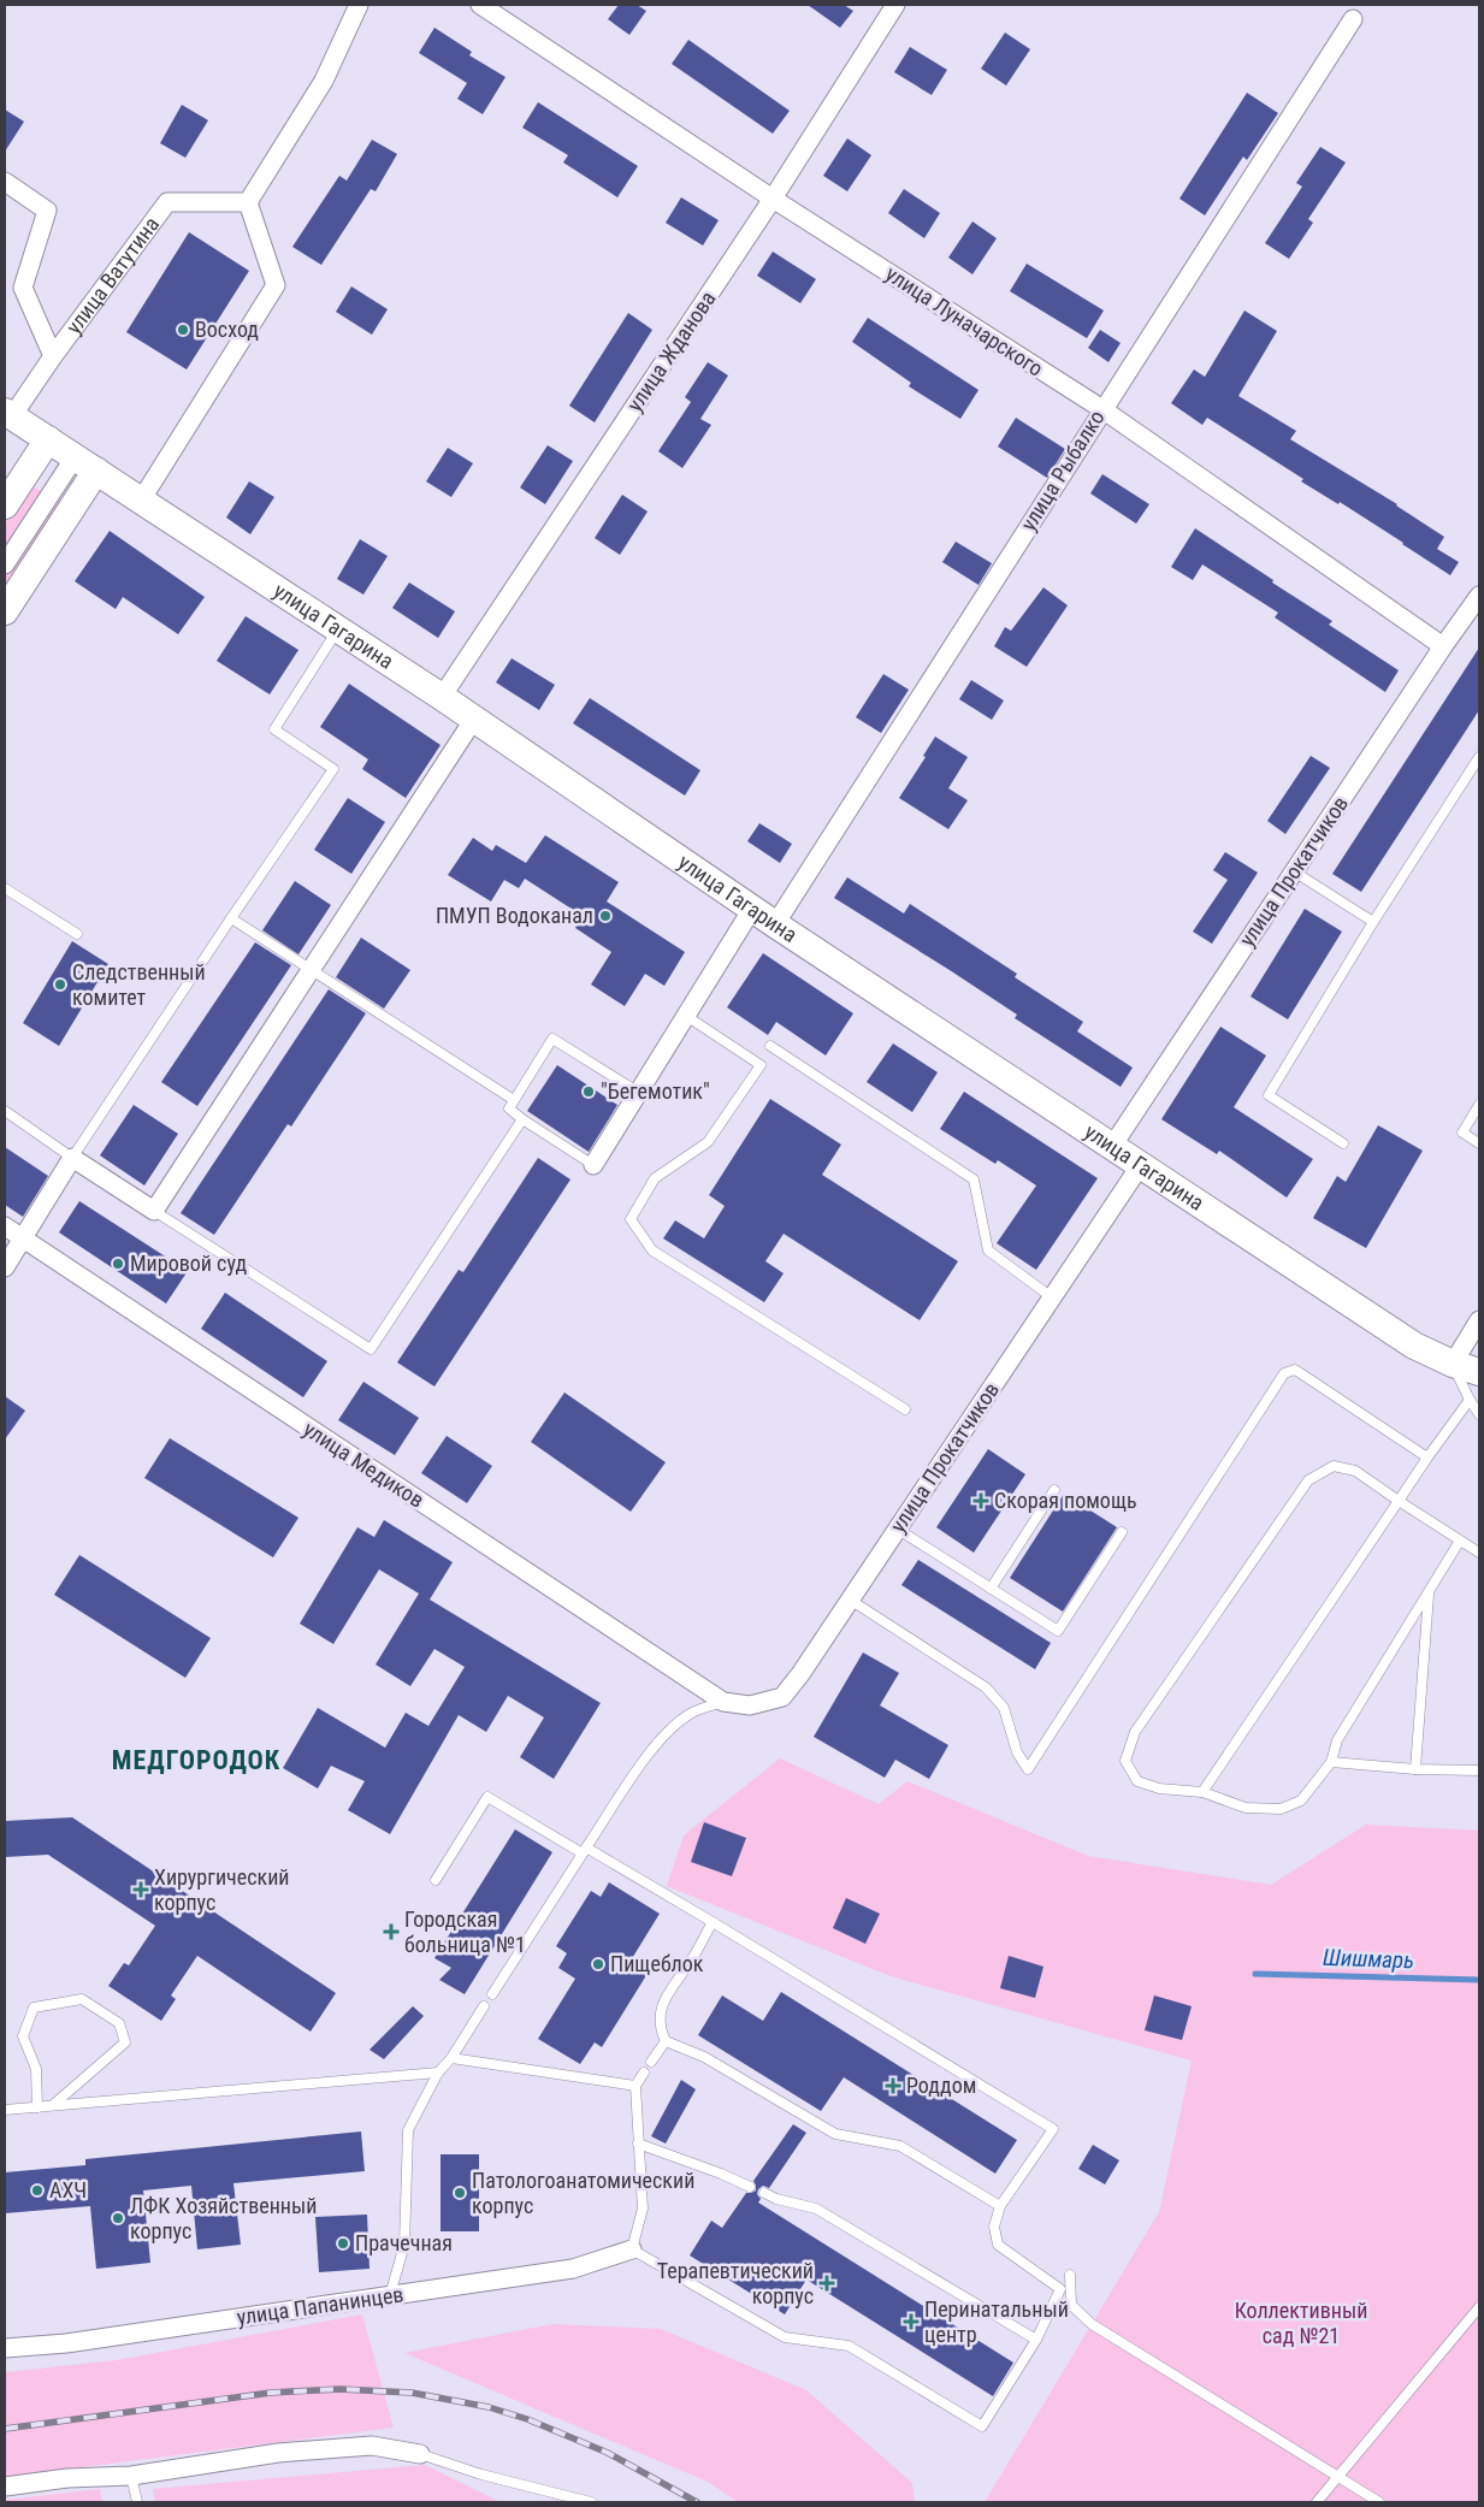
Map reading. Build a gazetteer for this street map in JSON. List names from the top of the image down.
{
  "streets": {
    "street": [
      "улица Ватутина",
      "улица Луначарского",
      "улица Жданова",
      "улица Рыбалко",
      "улица Гагарина",
      "улица Прокатчиков",
      "улица Медиков",
      "улица Папанинцев"
    ]
  },
  "crossings": [
    ["улица Ватутина", "улица Гагарина"],
    ["улица Луначарского", "улица Жданова"],
    ["улица Луначарского", "улица Рыбалко"],
    ["улица Луначарского", "улица Прокатчиков"],
    ["улица Жданова", "улица Гагарина"],
    ["улица Рыбалко", "улица Гагарина"],
    ["улица Гагарина", "улица Прокатчиков"],
    ["улица Прокатчиков", "улица Медиков"]
  ],
  "districts": ["МЕДГОРОДОК"],
  "water": ["Шишмарь"],
  "parks": ["Коллективный сад №21"],
  "places": {
    "other": [
      "Восход",
      "ПМУП Водоканал",
      "Следственный комитет",
      "\"Бегемотик\"",
      "Мировой суд",
      "Пищеблок",
      "АХЧ",
      "Патологоанатомический корпус",
      "ЛФК Хозяйственный корпус",
      "Прачечная"
    ],
    "health": [
      "Скорая помощь",
      "Хирургический корпус",
      "Городская больница №1",
      "Роддом",
      "Терапевтический корпус",
      "Перинатальный центр"
    ]
  }
}
